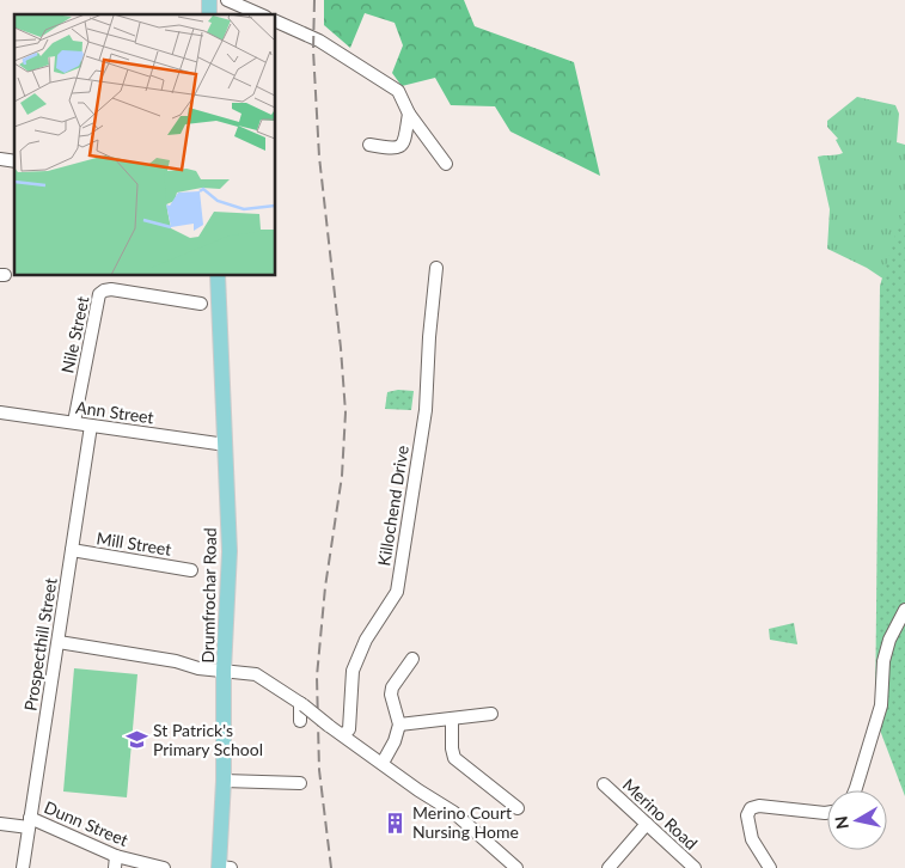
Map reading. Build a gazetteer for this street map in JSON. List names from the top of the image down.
{
  "streets": {
    "main road": ["Drumfrochar Road"],
    "street": [
      "Nile Street",
      "Ann Street",
      "Killochend Drive",
      "Mill Street",
      "Prospecthill Street",
      "Merino Road",
      "Dunn Street"
    ]
  },
  "crossings": [
    ["Nile Street", "Ann Street"],
    ["Ann Street", "Drumfrochar Road"],
    ["Ann Street", "Prospecthill Street"],
    ["Killochend Drive", "Drumfrochar Road"],
    ["Mill Street", "Prospecthill Street"],
    ["Prospecthill Street", "Dunn Street"]
  ],
  "places": {
    "school or university": ["St Patrick's Primary School"],
    "building": ["Merino Court Nursing Home"]
  },
  "north": "left"
}
